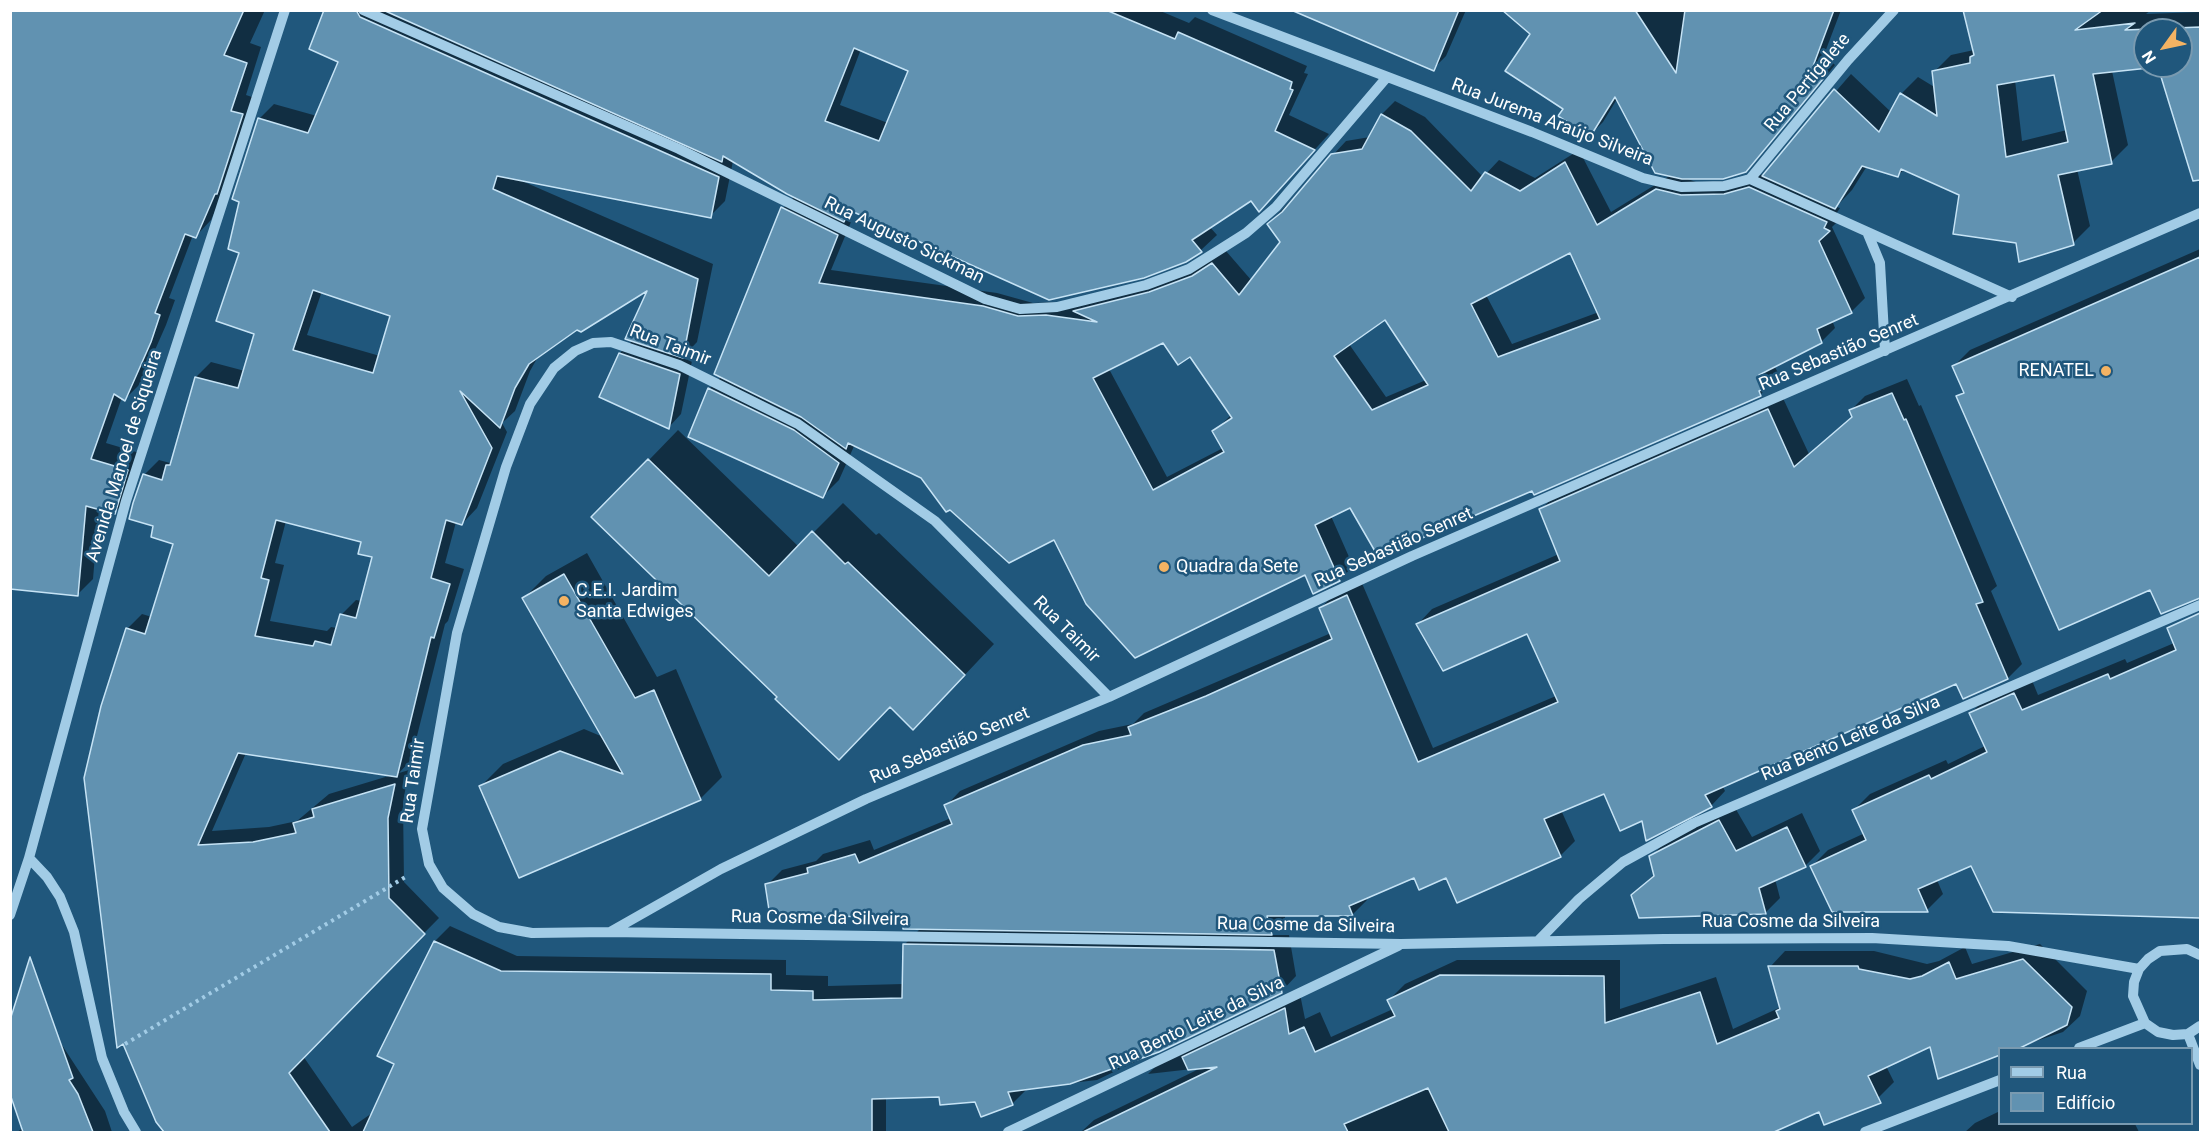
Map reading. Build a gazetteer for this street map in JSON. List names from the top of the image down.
{
  "streets": {
    "street": [
      "Rua Pertigalete",
      "Rua Jurema Araújo Silveira",
      "Rua Augusto Sickman",
      "Rua Taimir",
      "Rua Sebastião Senret",
      "Avenida Manoel de Siqueira",
      "Rua Bento Leite da Silva",
      "Rua Cosme da Silveira"
    ]
  },
  "crossings": [
    ["Rua Pertigalete", "Rua Jurema Araújo Silveira"],
    ["Rua Jurema Araújo Silveira", "Rua Augusto Sickman"],
    ["Rua Taimir", "Rua Sebastião Senret"],
    ["Rua Taimir", "Rua Cosme da Silveira"],
    ["Rua Sebastião Senret", "Rua Cosme da Silveira"],
    ["Rua Bento Leite da Silva", "Rua Cosme da Silveira"]
  ],
  "places": ["RENATEL", "Quadra da Sete", "C.E.I. Jardim Santa Edwiges"],
  "legend": ["Rua", "Edifício"],
  "north": "bottom left"
}
